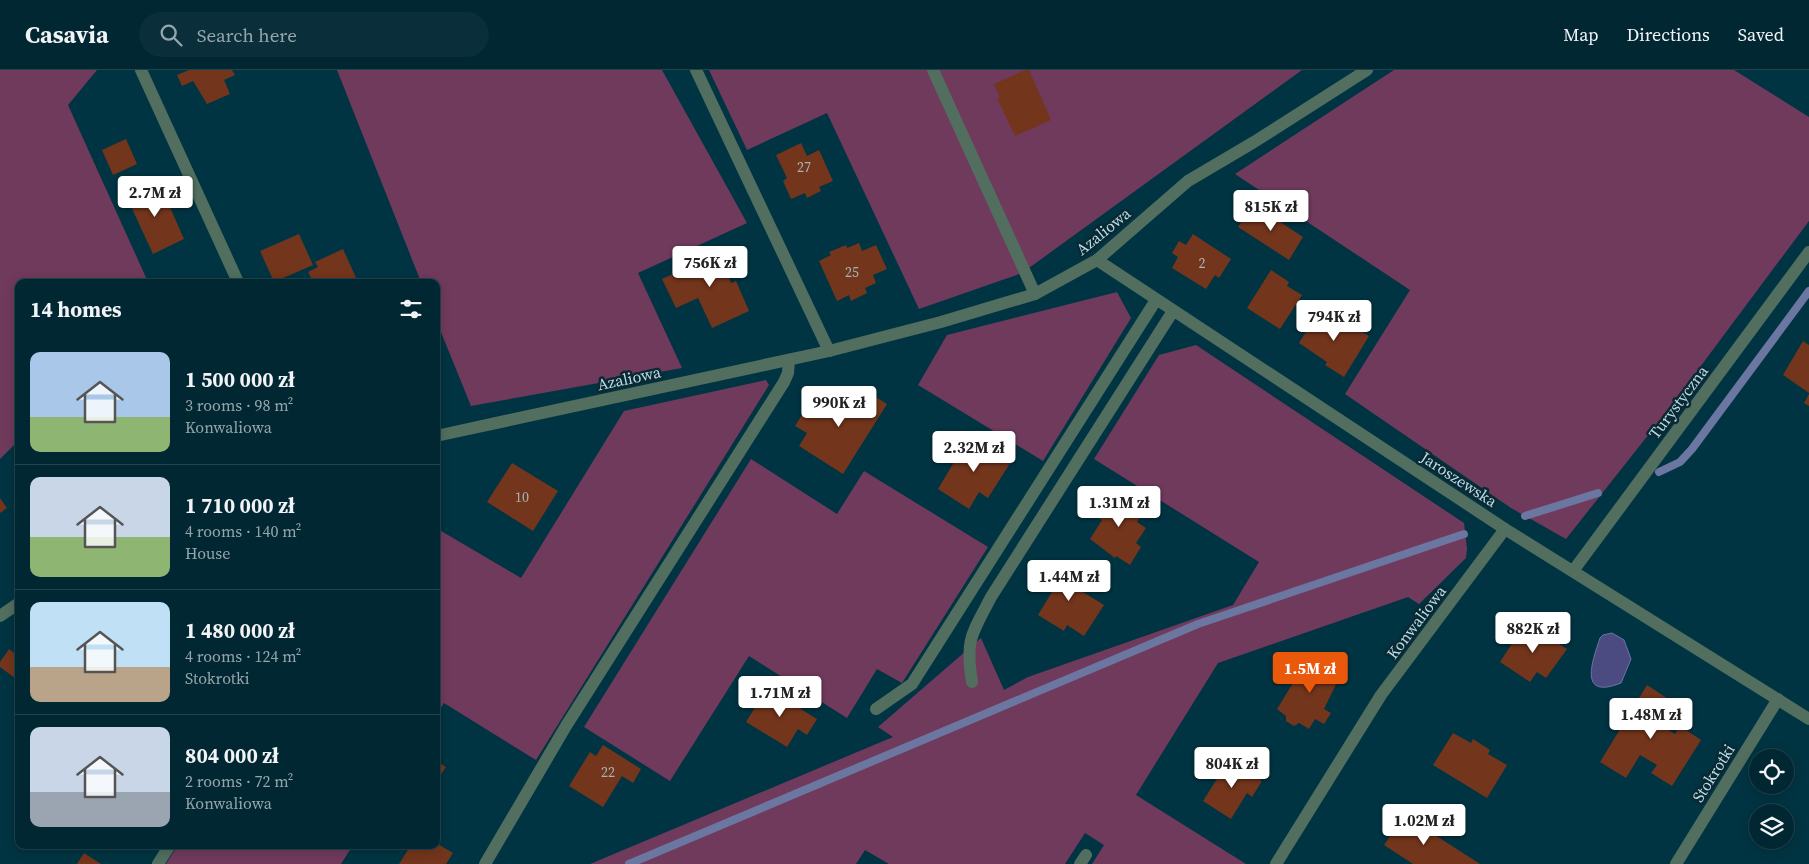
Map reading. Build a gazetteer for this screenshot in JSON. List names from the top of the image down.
{
  "streets": {
    "street": [
      "Azaliowa",
      "Turystyczna",
      "Jaroszewska",
      "Konwaliowa",
      "Stokrotki"
    ]
  },
  "crossings": [
    ["Azaliowa", "Jaroszewska"],
    ["Turystyczna", "Jaroszewska"],
    ["Jaroszewska", "Konwaliowa"],
    ["Jaroszewska", "Stokrotki"]
  ],
  "house_numbers": [
    "27",
    "2",
    "25",
    "10",
    "22"
  ],
  "page": {
    "header": "Casavia",
    "search": "Search here",
    "nav": ["Map", "Directions", "Saved"],
    "price": [
      "2.7M zł",
      "815K zł",
      "756K zł",
      "794K zł",
      "990K zł",
      "2.32M zł",
      "1.31M zł",
      "1.44M zł",
      "882K zł",
      "1.5M zł",
      "1.71M zł",
      "1.48M zł",
      "804K zł",
      "1.02M zł"
    ],
    "heading": "14 homes",
    "list": [
      {
        "name": "1 500 000 zł",
        "note": "3 rooms · 98 m² · Konwaliowa"
      },
      {
        "name": "1 710 000 zł",
        "note": "4 rooms · 140 m² · House"
      },
      {
        "name": "1 480 000 zł",
        "note": "4 rooms · 124 m² · Stokrotki"
      },
      {
        "name": "804 000 zł",
        "note": "2 rooms · 72 m² · Konwaliowa"
      }
    ]
  }
}
